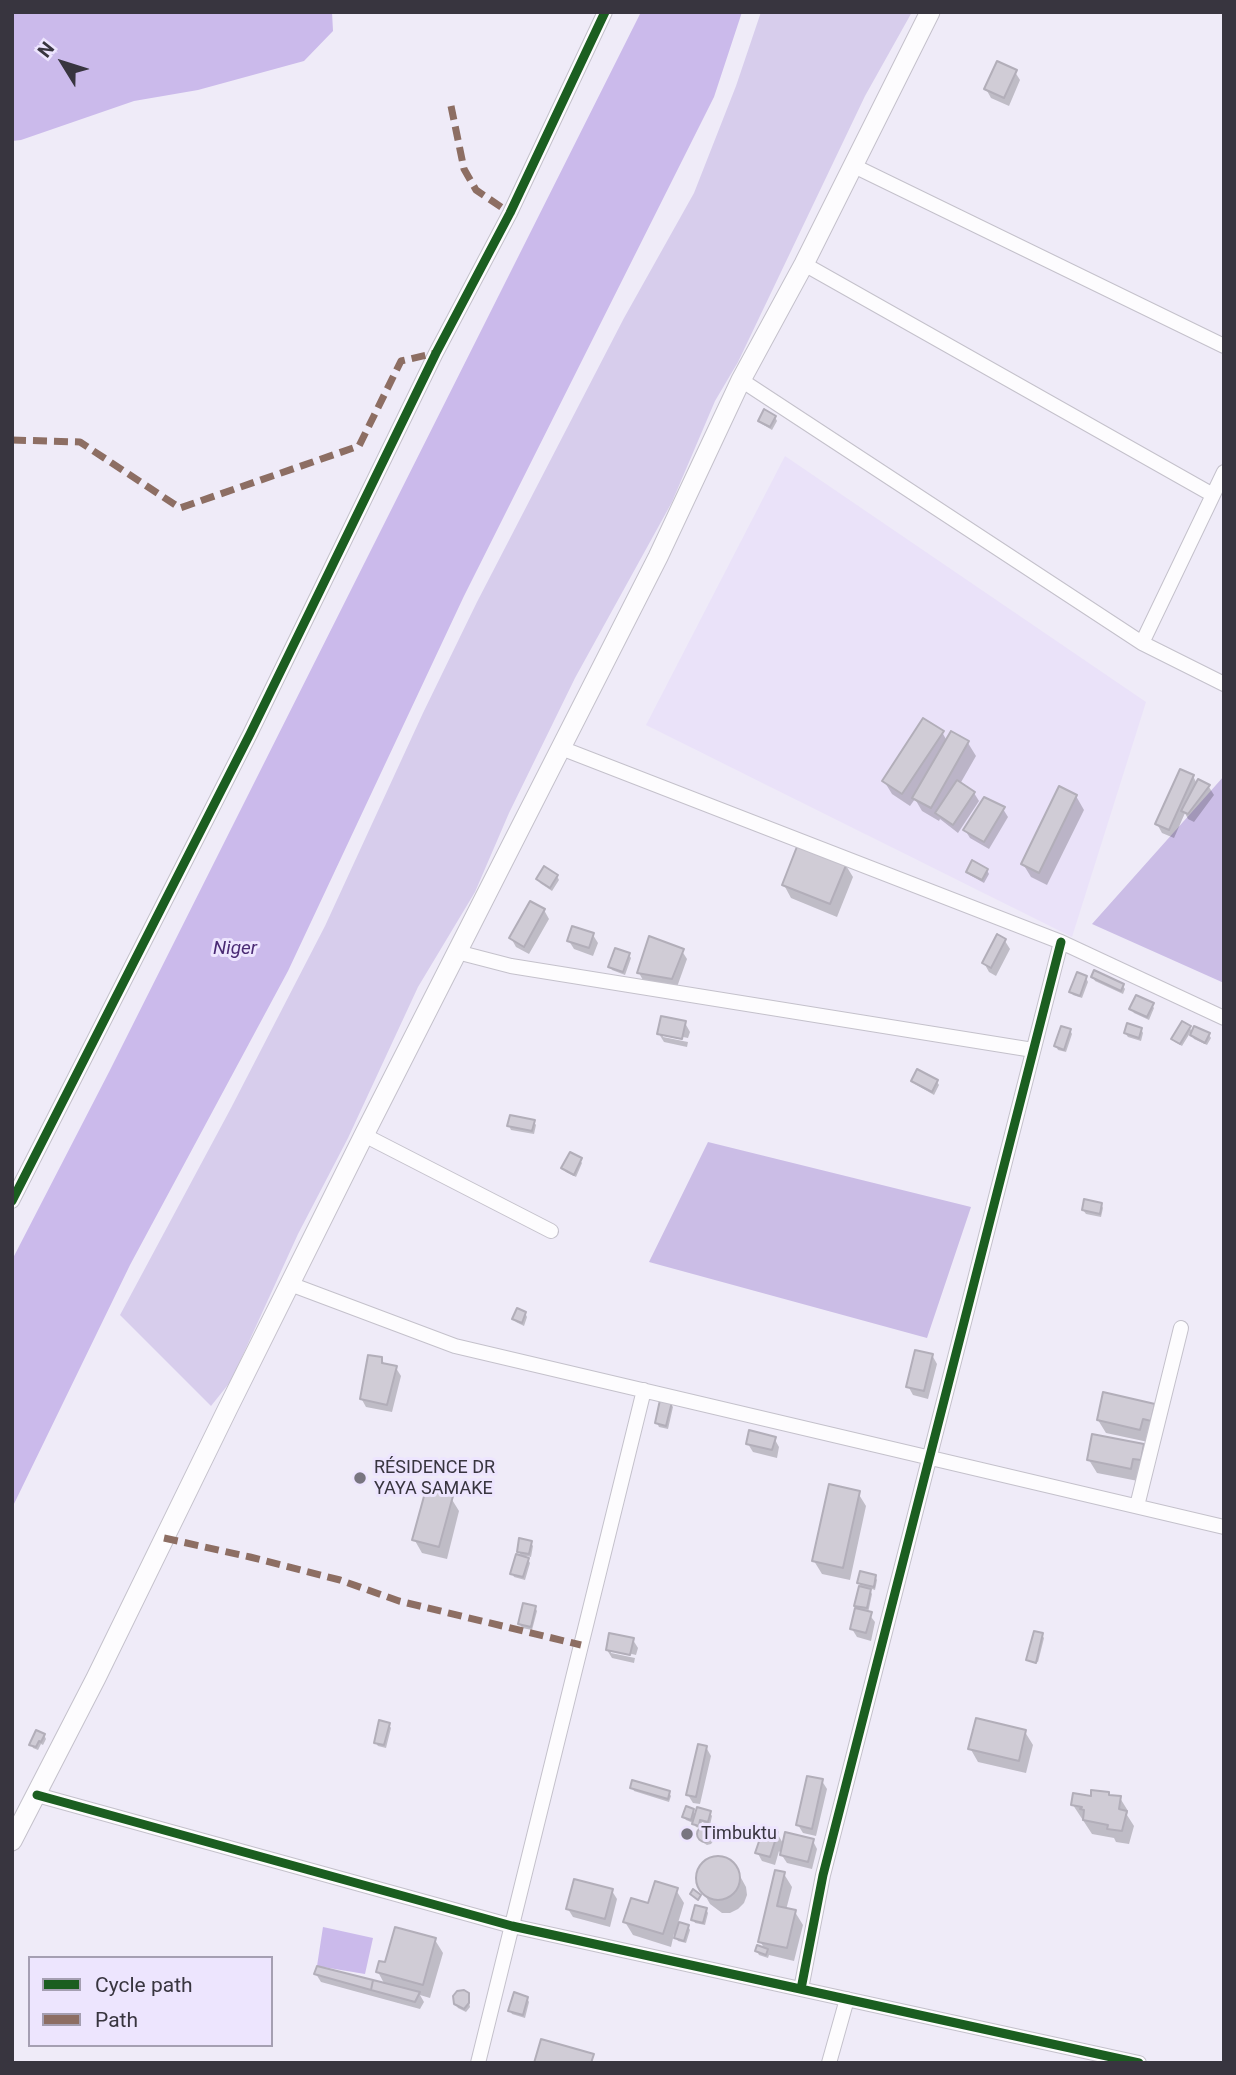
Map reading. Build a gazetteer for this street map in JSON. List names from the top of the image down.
{
  "water": ["Niger"],
  "places": ["RÉSIDENCE DR YAYA SAMAKE", "Timbuktu"],
  "legend": ["Cycle path", "Path"],
  "north": "top left"
}
